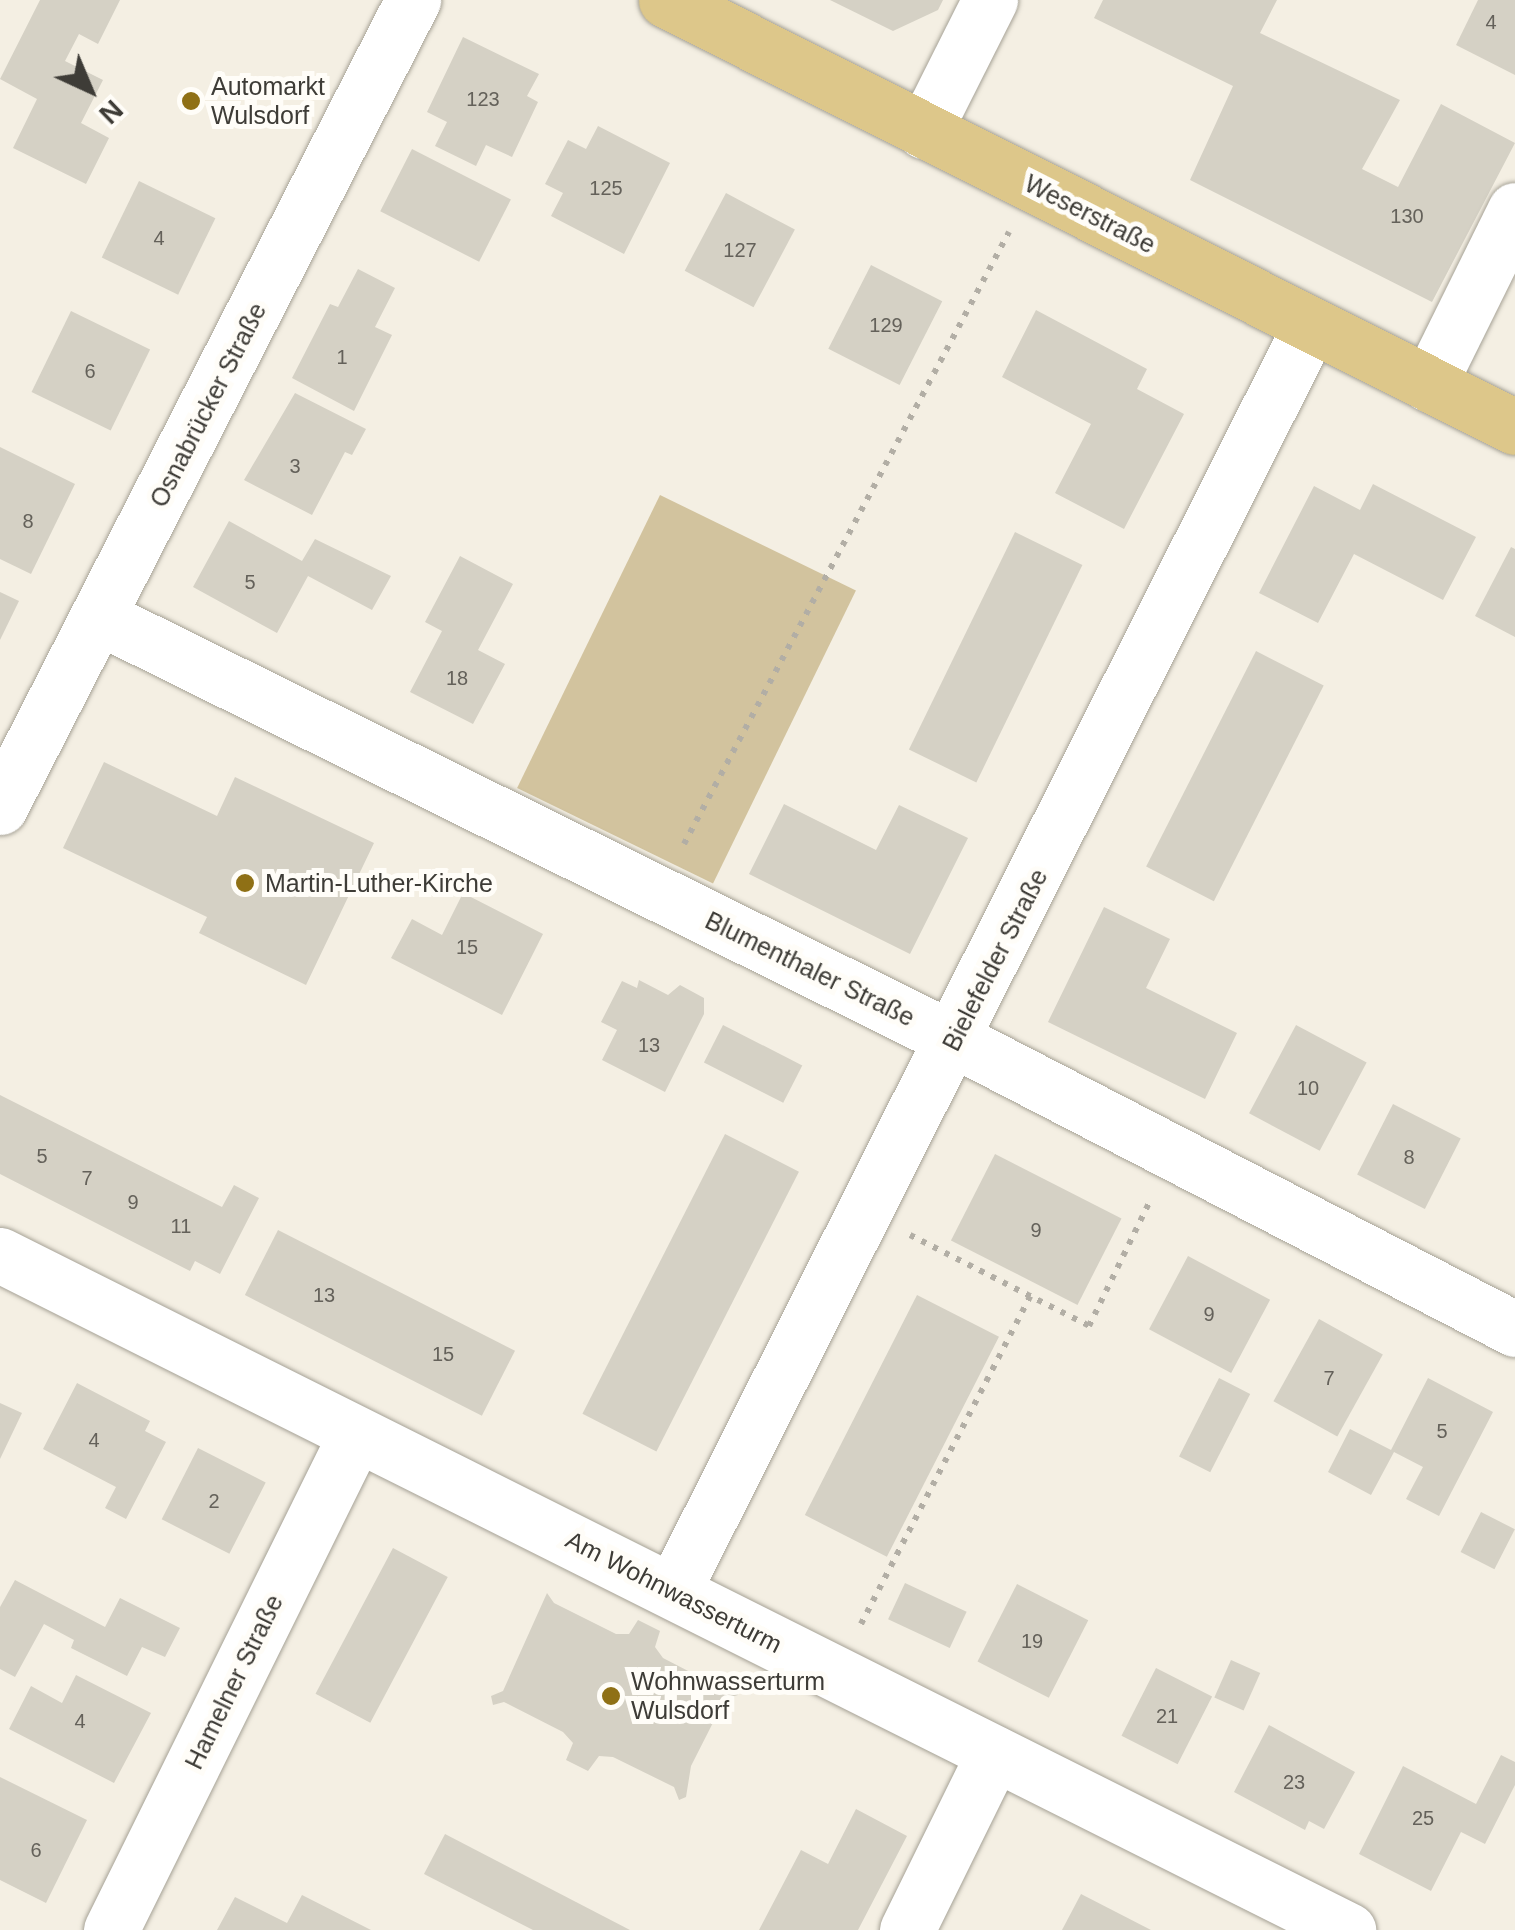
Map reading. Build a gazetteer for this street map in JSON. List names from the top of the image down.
{
  "streets": {
    "main road": ["Weserstraße"],
    "street": [
      "Osnabrücker Straße",
      "Bielefelder Straße",
      "Blumenthaler Straße",
      "Am Wohnwasserturm",
      "Hamelner Straße"
    ]
  },
  "crossings": [
    ["Weserstraße", "Bielefelder Straße"],
    ["Osnabrücker Straße", "Blumenthaler Straße"],
    ["Bielefelder Straße", "Blumenthaler Straße"],
    ["Bielefelder Straße", "Am Wohnwasserturm"],
    ["Am Wohnwasserturm", "Hamelner Straße"]
  ],
  "places": ["Automarkt Wulsdorf", "Martin-Luther-Kirche", "Wohnwasserturm Wulsdorf"],
  "house_numbers": [
    "4",
    "123",
    "125",
    "130",
    "4",
    "127",
    "129",
    "1",
    "6",
    "3",
    "8",
    "5",
    "18",
    "15",
    "13",
    "10",
    "5",
    "8",
    "7",
    "9",
    "11",
    "9",
    "13",
    "9",
    "15",
    "7",
    "5",
    "4",
    "2",
    "19",
    "21",
    "4",
    "23",
    "25",
    "6"
  ],
  "north": "bottom right"
}
